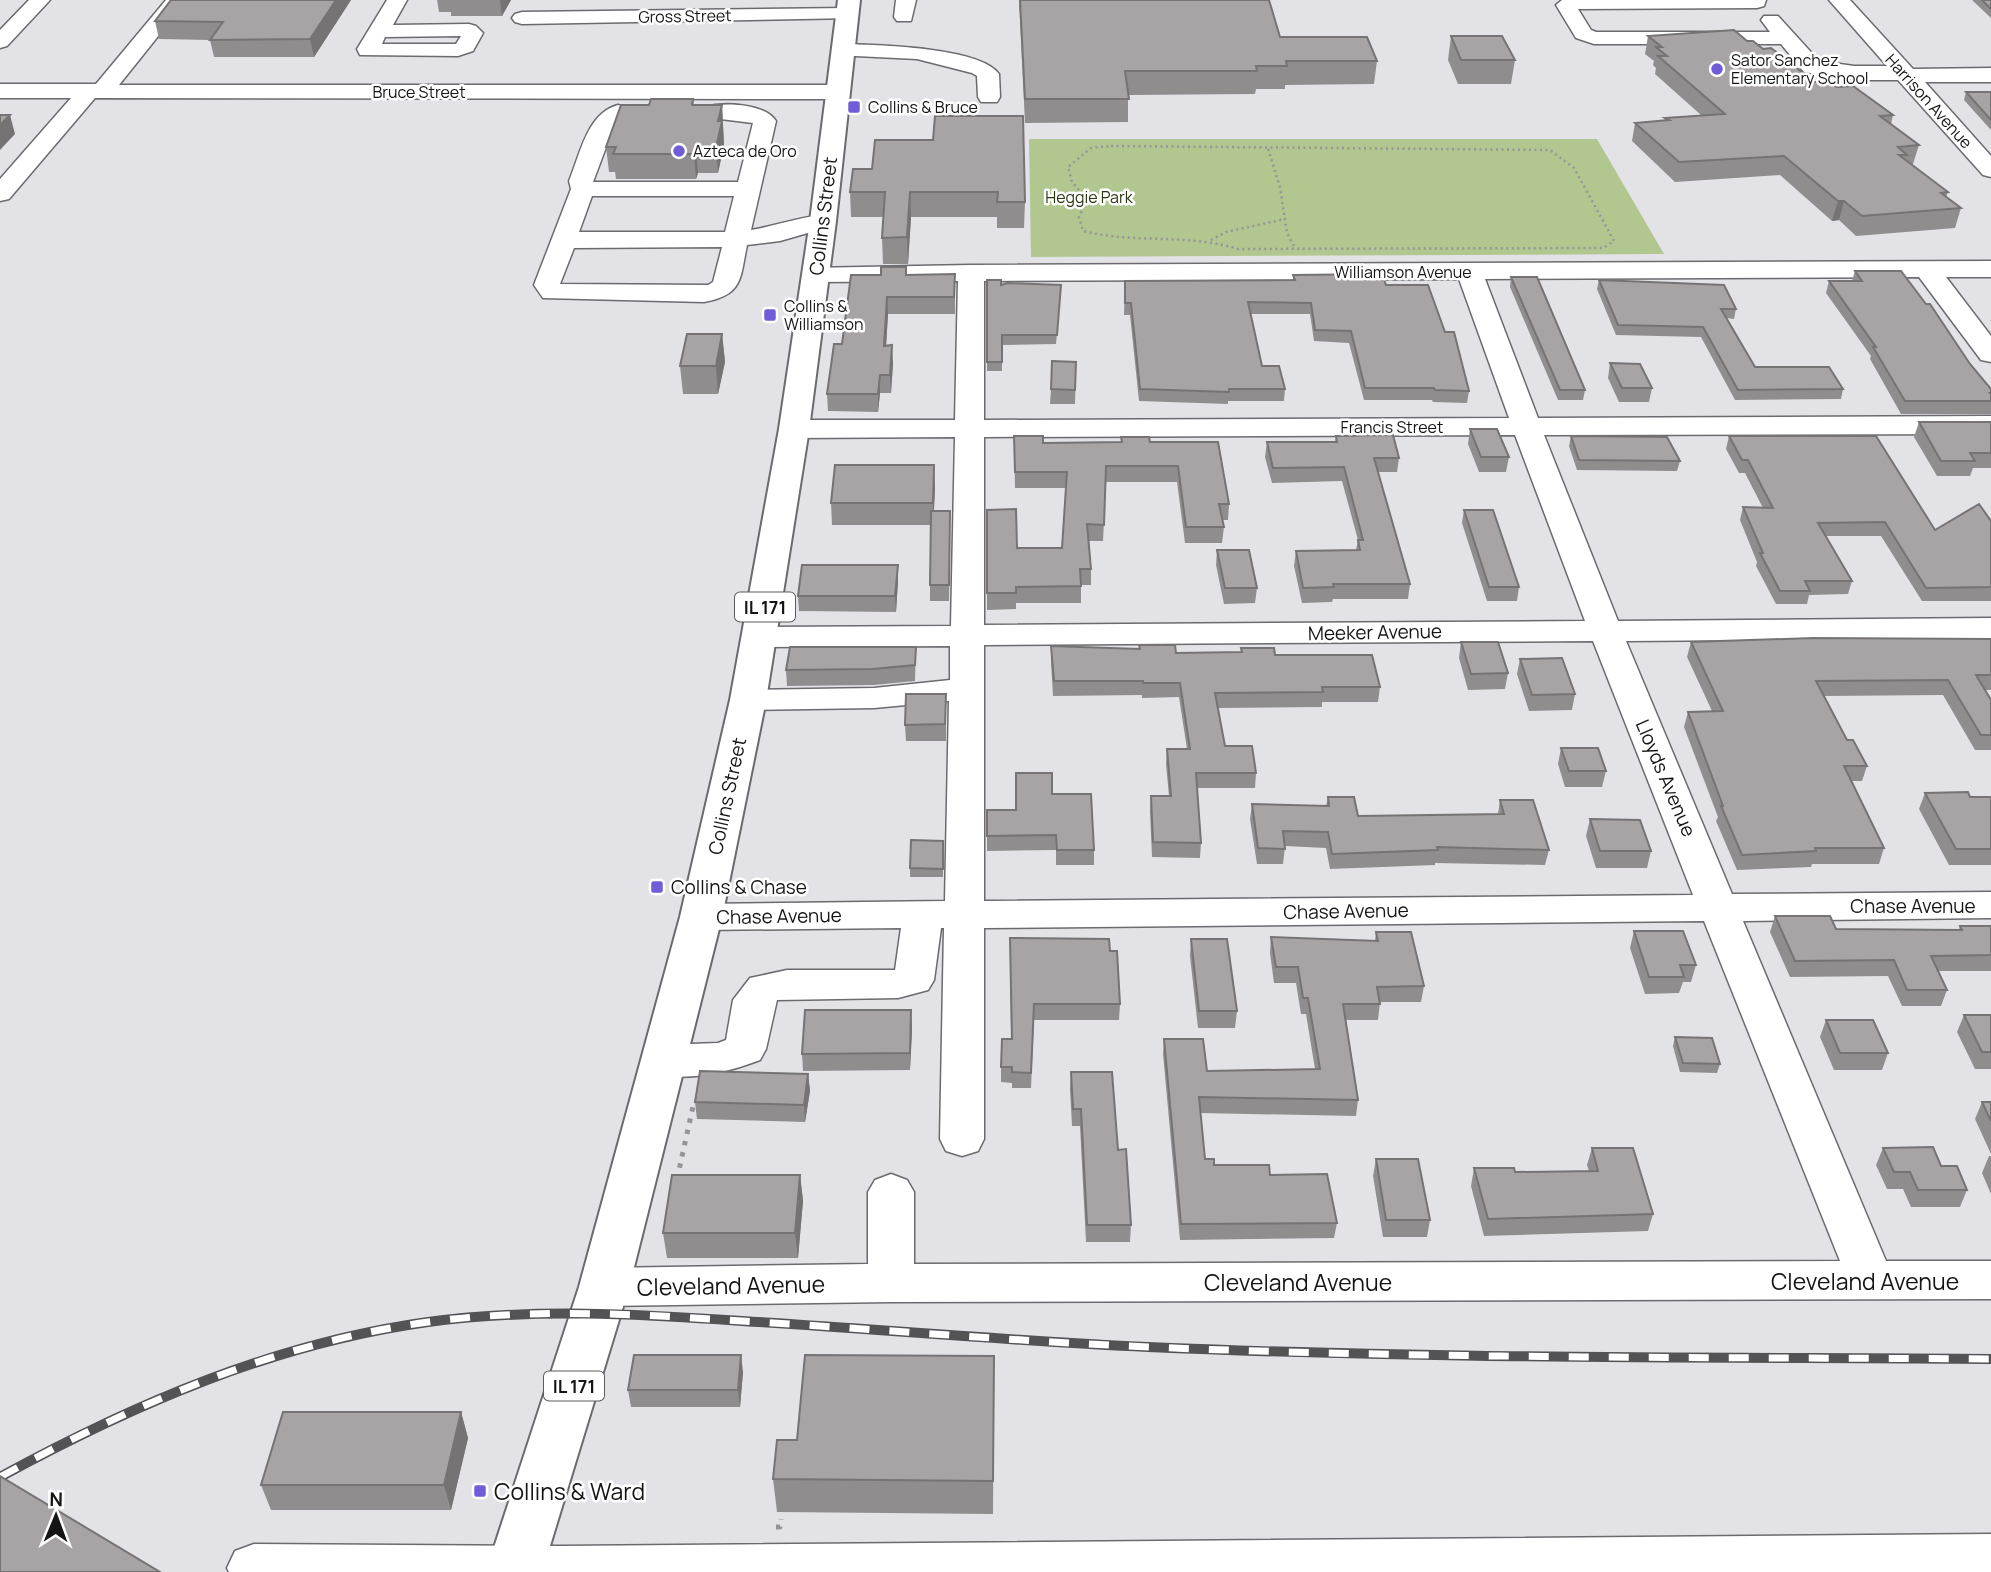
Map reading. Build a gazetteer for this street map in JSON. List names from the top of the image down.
{
  "streets": {
    "main road": ["Collins Street", "IL 171"],
    "street": [
      "Gross Street",
      "Bruce Street",
      "Harrison Avenue",
      "Williamson Avenue",
      "Francis Street",
      "Meeker Avenue",
      "Lloyds Avenue",
      "Chase Avenue",
      "Cleveland Avenue"
    ]
  },
  "crossings": [
    ["Gross Street", "Collins Street"],
    ["Bruce Street", "Collins Street"],
    ["Collins Street", "Williamson Avenue"],
    ["Collins Street", "Francis Street"],
    ["Collins Street", "Meeker Avenue"],
    ["Collins Street", "Chase Avenue"],
    ["Collins Street", "Cleveland Avenue"],
    ["Williamson Avenue", "Lloyds Avenue"],
    ["Francis Street", "Lloyds Avenue"],
    ["Meeker Avenue", "Lloyds Avenue"],
    ["Lloyds Avenue", "Chase Avenue"],
    ["Lloyds Avenue", "Cleveland Avenue"]
  ],
  "parks": ["Heggie Park"],
  "places": {
    "other": ["Sator Sanchez Elementary School", "Azteca de Oro"],
    "transit": [
      "Collins & Bruce",
      "Collins & Williamson",
      "Collins & Chase",
      "Collins & Ward"
    ]
  },
  "north": "top"
}
